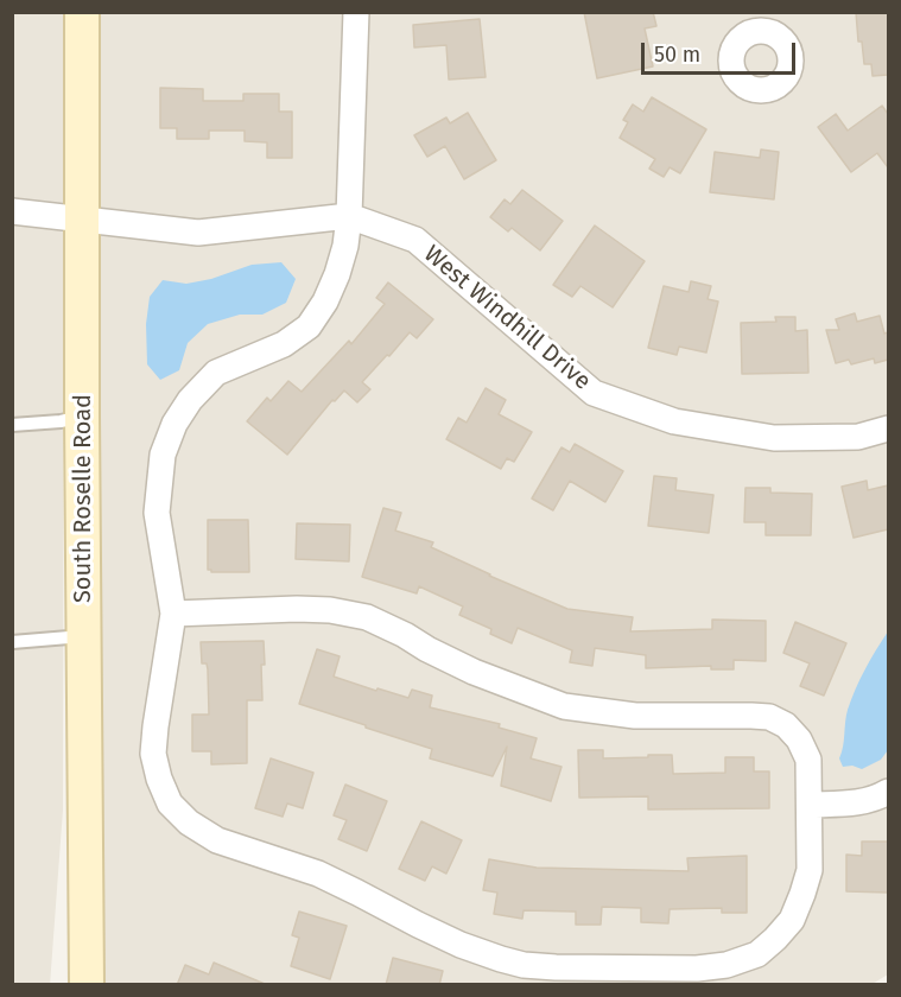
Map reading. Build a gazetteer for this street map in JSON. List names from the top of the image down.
{
  "streets": {
    "main road": ["South Roselle Road"],
    "street": ["West Windhill Drive"]
  },
  "crossings": [
    ["West Windhill Drive", "South Roselle Road"]
  ],
  "scale_bar": "50 m"
}
